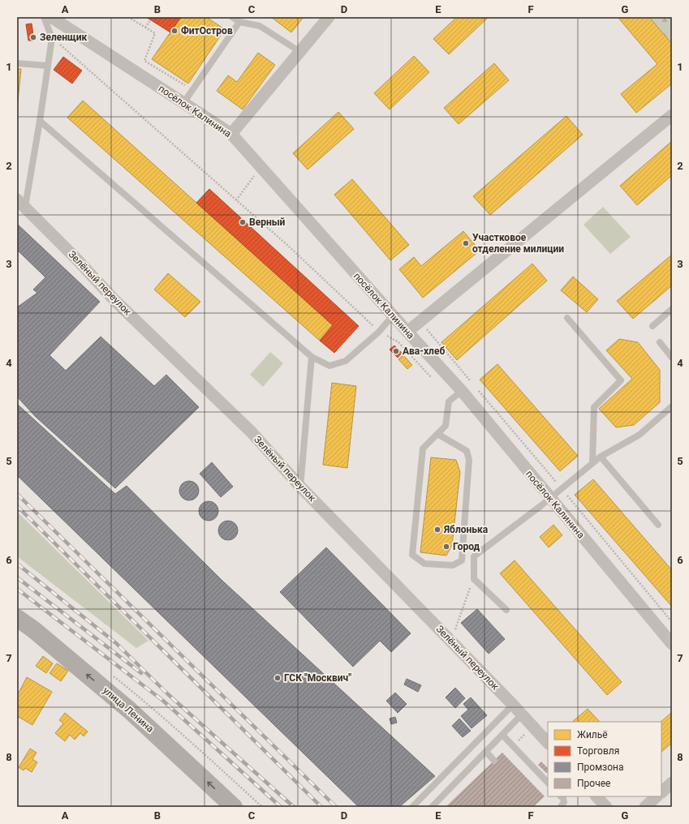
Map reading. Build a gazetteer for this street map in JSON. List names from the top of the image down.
{
  "streets": {
    "street": ["посёлок Калинина", "Зелёный переулок", "улица Ленина"]
  },
  "one_way": ["улица Ленина"],
  "places": [
    "ФитОстров",
    "Зеленщик",
    "Верный",
    "Участковое отделение милиции",
    "Ава-хлеб",
    "Яблонька",
    "Город",
    "ГСК \"Москвич\""
  ],
  "legend": [
    "Жильё",
    "Торговля",
    "Промзона",
    "Прочее"
  ],
  "grid": {
    "columns": [
      "A",
      "B",
      "C",
      "D",
      "E",
      "F",
      "G"
    ],
    "rows": [
      "1",
      "2",
      "3",
      "4",
      "5",
      "6",
      "7",
      "8"
    ]
  }
}
